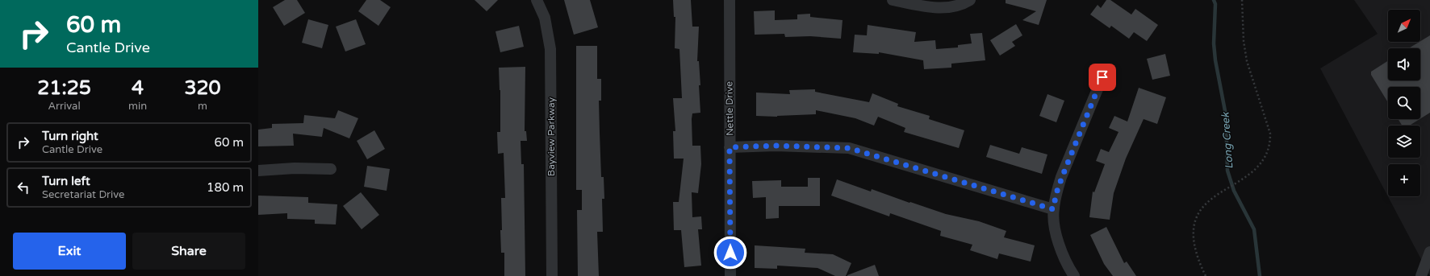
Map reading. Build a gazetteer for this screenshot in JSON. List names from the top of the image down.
{
  "streets": {
    "street": ["Nettle Drive", "Bayview Parkway"]
  },
  "water": ["Long Creek"],
  "north": "top right",
  "page": {
    "turn": ["60 m", "Cantle Drive"],
    "map_buttons": "+",
    "eta": [
      "21:25",
      "Arrival",
      "4",
      "min",
      "320",
      "m"
    ],
    "list": [
      {
        "name": "Turn right",
        "note": "Cantle Drive",
        "value": "60 m"
      },
      {
        "name": "Turn left",
        "note": "Secretariat Drive",
        "value": "180 m"
      }
    ],
    "buttons": ["Exit", "Share"]
  }
}
